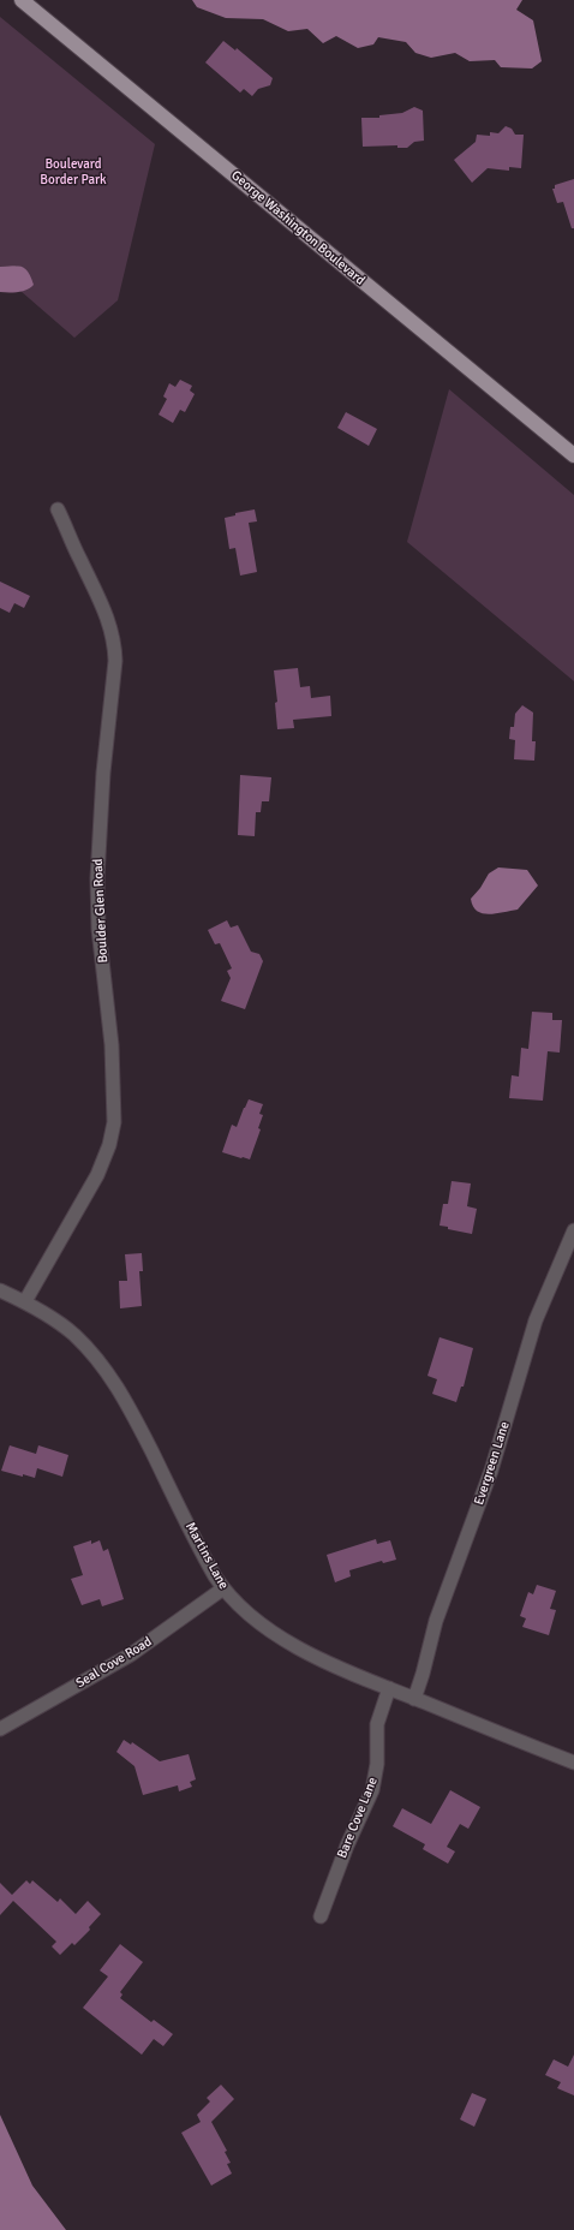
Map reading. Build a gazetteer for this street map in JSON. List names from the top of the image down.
{
  "streets": {
    "main road": ["George Washington Boulevard"],
    "street": [
      "Boulder Glen Road",
      "Evergreen Lane",
      "Martins Lane",
      "Seal Cove Road",
      "Bare Cove Lane"
    ]
  },
  "crossings": [
    ["Boulder Glen Road", "Martins Lane"],
    ["Evergreen Lane", "Martins Lane"],
    ["Martins Lane", "Seal Cove Road"],
    ["Martins Lane", "Bare Cove Lane"]
  ],
  "parks": ["Boulevard Border Park"]
}
